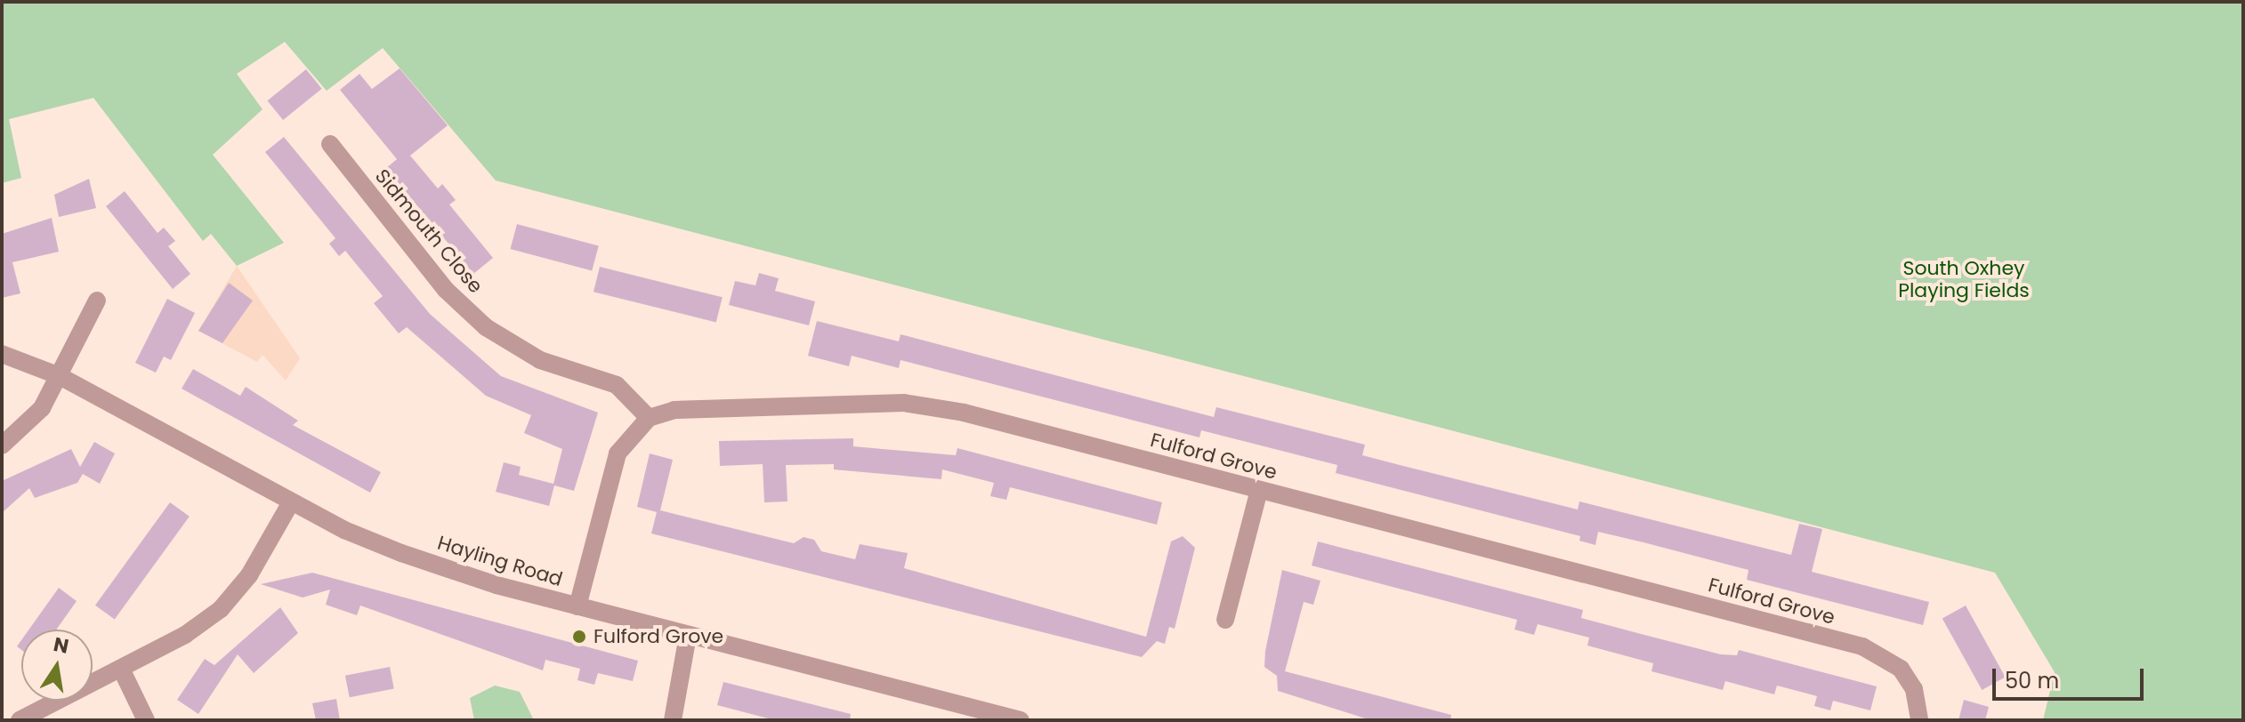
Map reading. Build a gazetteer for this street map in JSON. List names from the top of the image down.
{
  "streets": {
    "street": ["Sidmouth Close", "Fulford Grove", "Hayling Road"]
  },
  "crossings": [
    ["Sidmouth Close", "Fulford Grove"]
  ],
  "parks": ["South Oxhey Playing Fields"],
  "places": ["Fulford Grove"],
  "scale_bar": "50 m",
  "north": "top"
}
